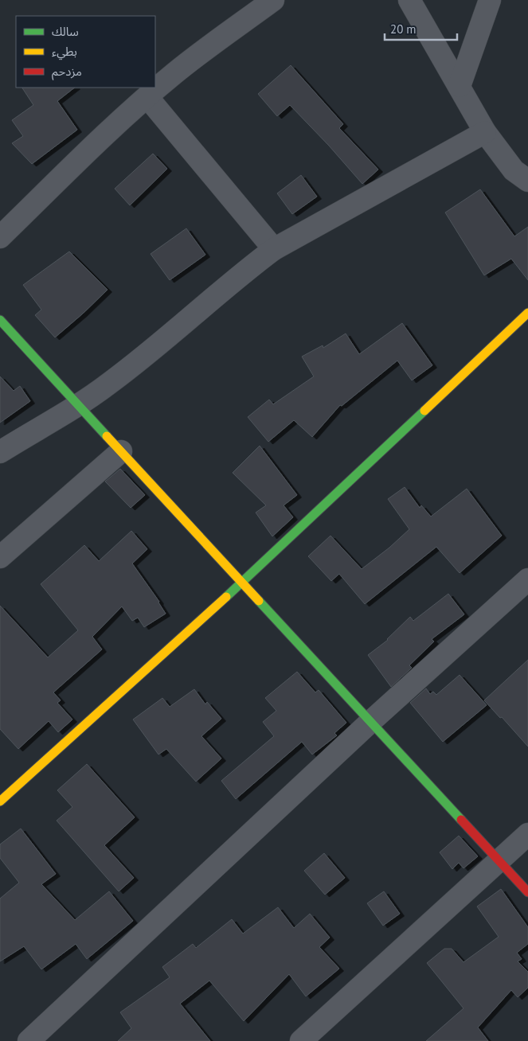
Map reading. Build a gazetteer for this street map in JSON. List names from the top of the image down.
{
  "legend": ["سالك", "بطيء", "مزدحم"],
  "scale_bar": "20 m"
}
